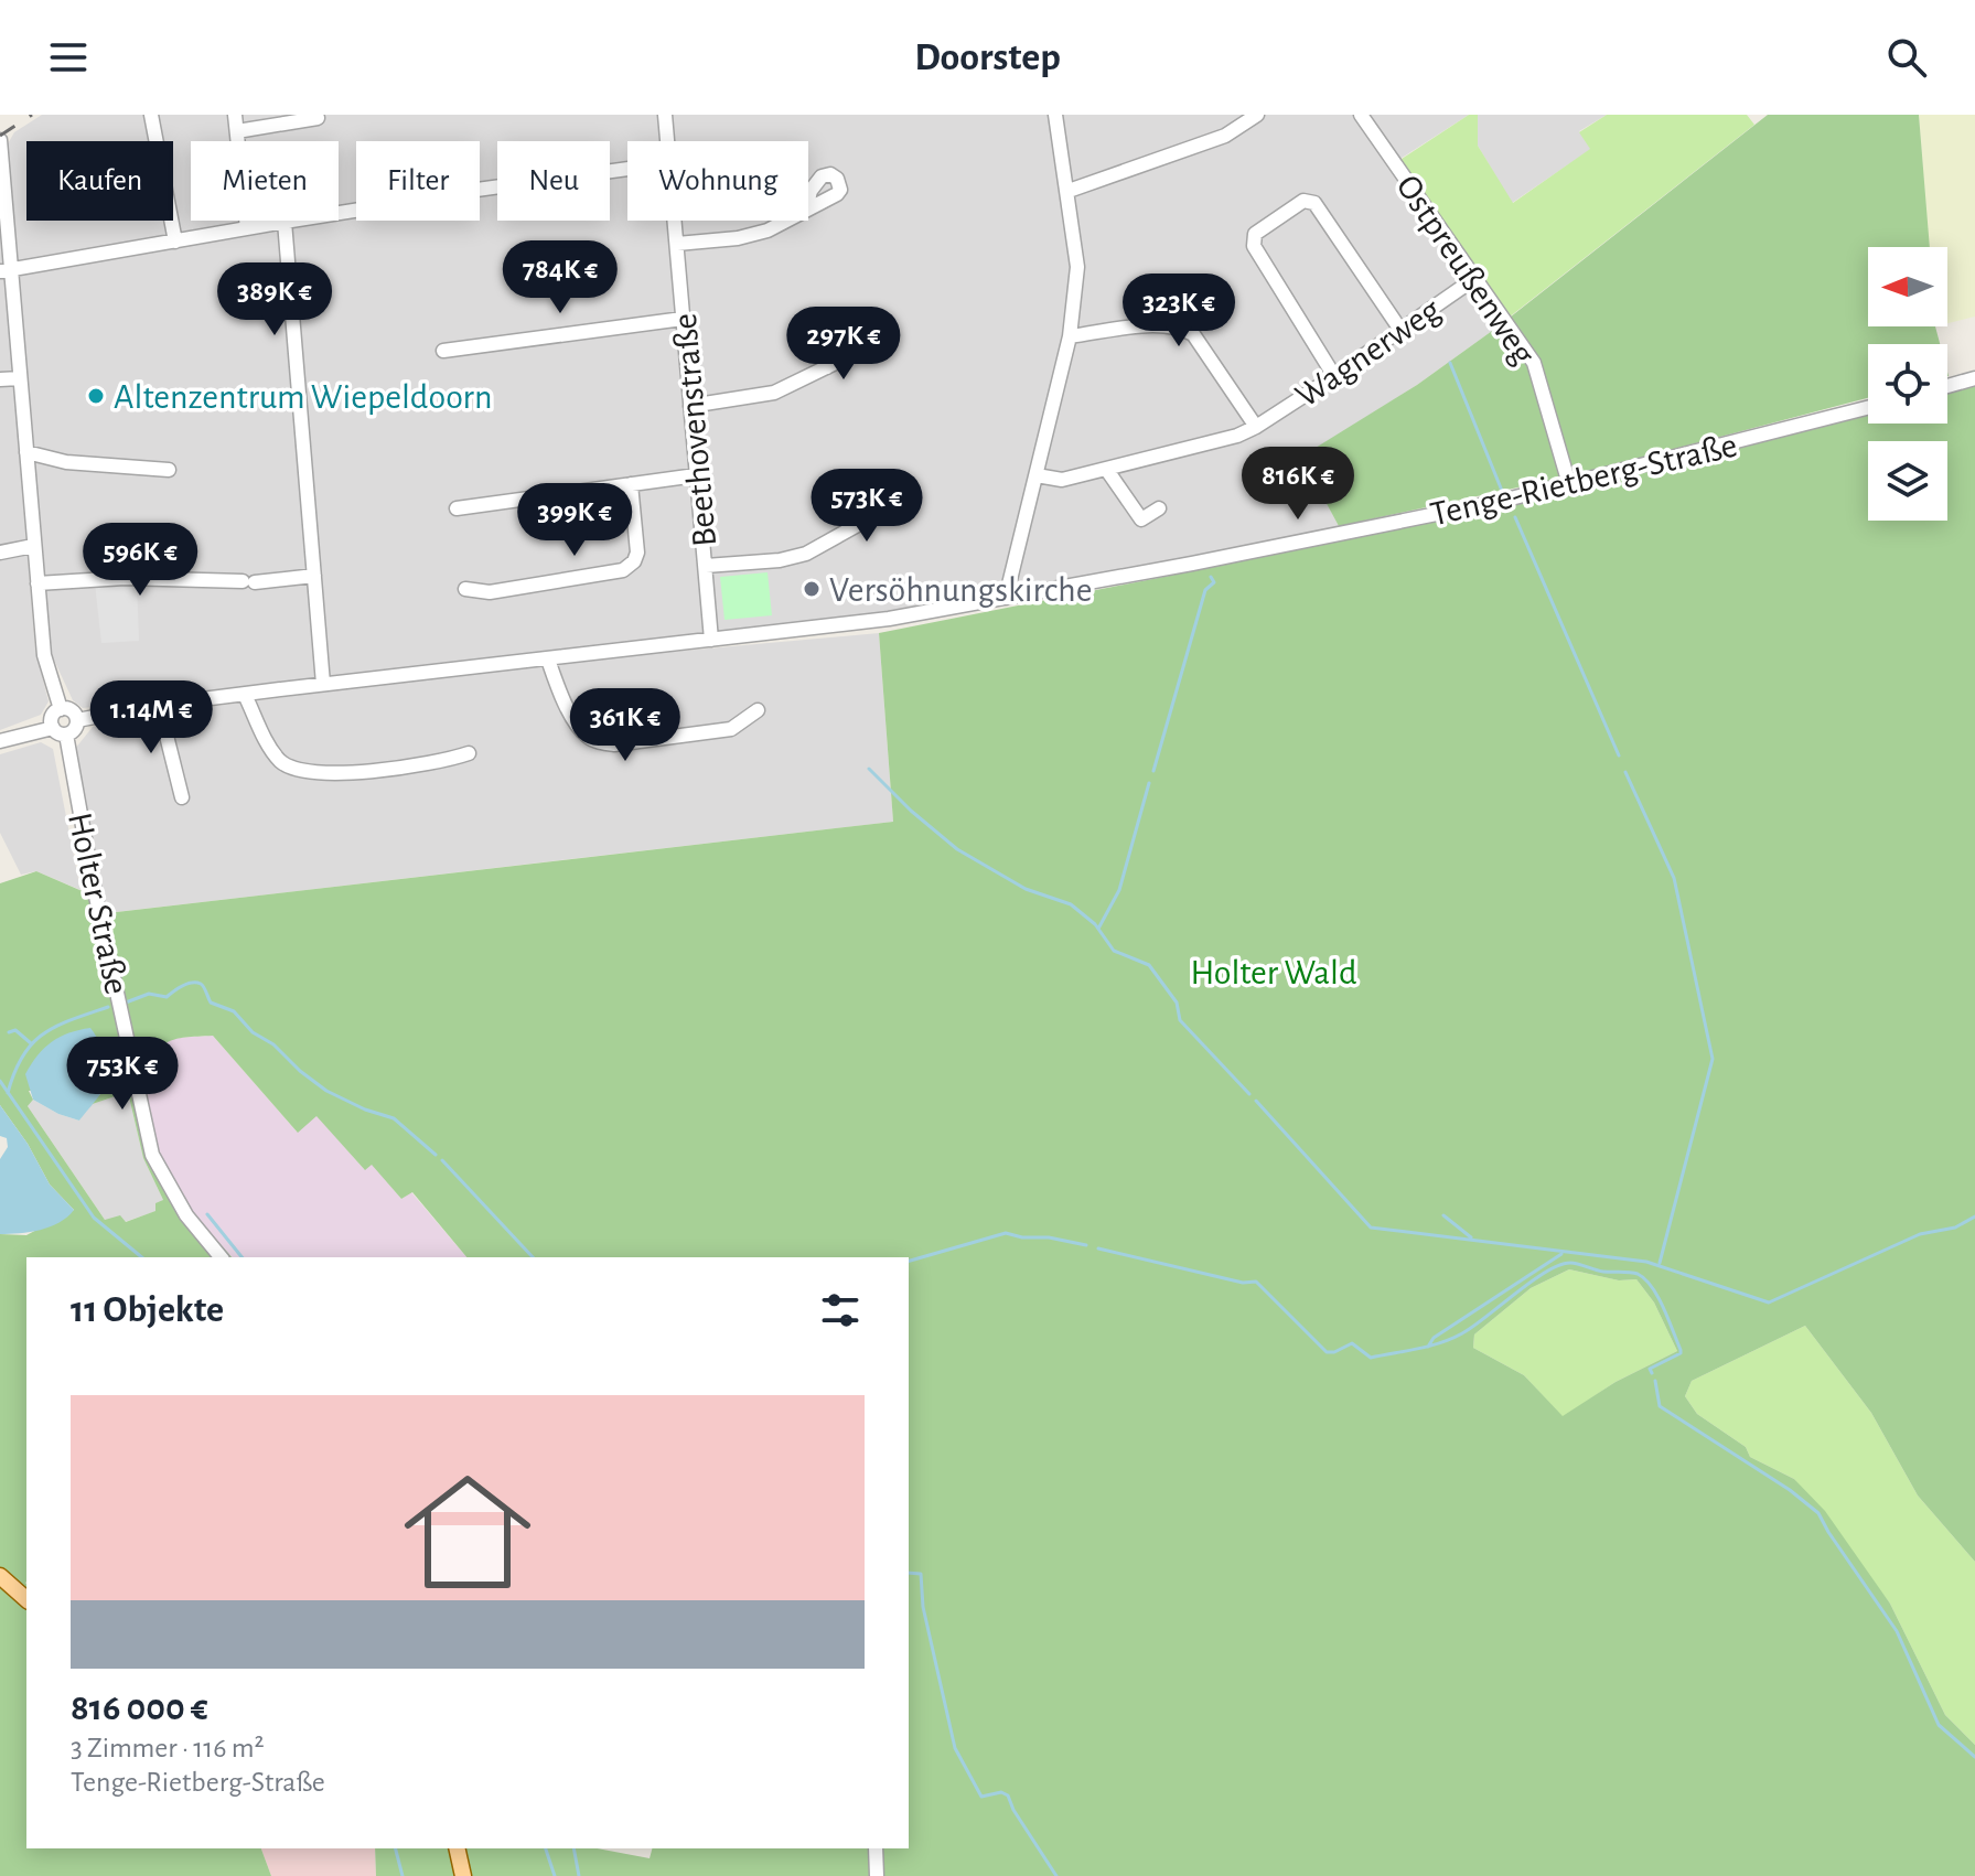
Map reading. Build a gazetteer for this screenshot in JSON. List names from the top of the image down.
{
  "streets": {
    "street": [
      "Ostpreußenweg",
      "Wagnerweg",
      "Beethovenstraße",
      "Tenge-Rietberg-Straße",
      "Holter Straße"
    ]
  },
  "crossings": [
    ["Ostpreußenweg", "Wagnerweg"],
    ["Ostpreußenweg", "Tenge-Rietberg-Straße"],
    ["Beethovenstraße", "Tenge-Rietberg-Straße"],
    ["Tenge-Rietberg-Straße", "Holter Straße"]
  ],
  "parks": ["Holter Wald"],
  "places": ["Altenzentrum Wiepeldoorn", "Versöhnungskirche"],
  "north": "left",
  "page": {
    "header": "Doorstep",
    "chip": [
      "Kaufen",
      "Mieten",
      "Filter",
      "Neu",
      "Wohnung"
    ],
    "price": [
      "784K €",
      "389K €",
      "323K €",
      "297K €",
      "816K €",
      "573K €",
      "399K €",
      "596K €",
      "1.14M €",
      "361K €",
      "753K €"
    ],
    "heading": "11 Objekte",
    "list": [
      {
        "name": "816 000 €",
        "note": "3 Zimmer · 116 m² · Tenge-Rietberg-Straße"
      }
    ]
  }
}
